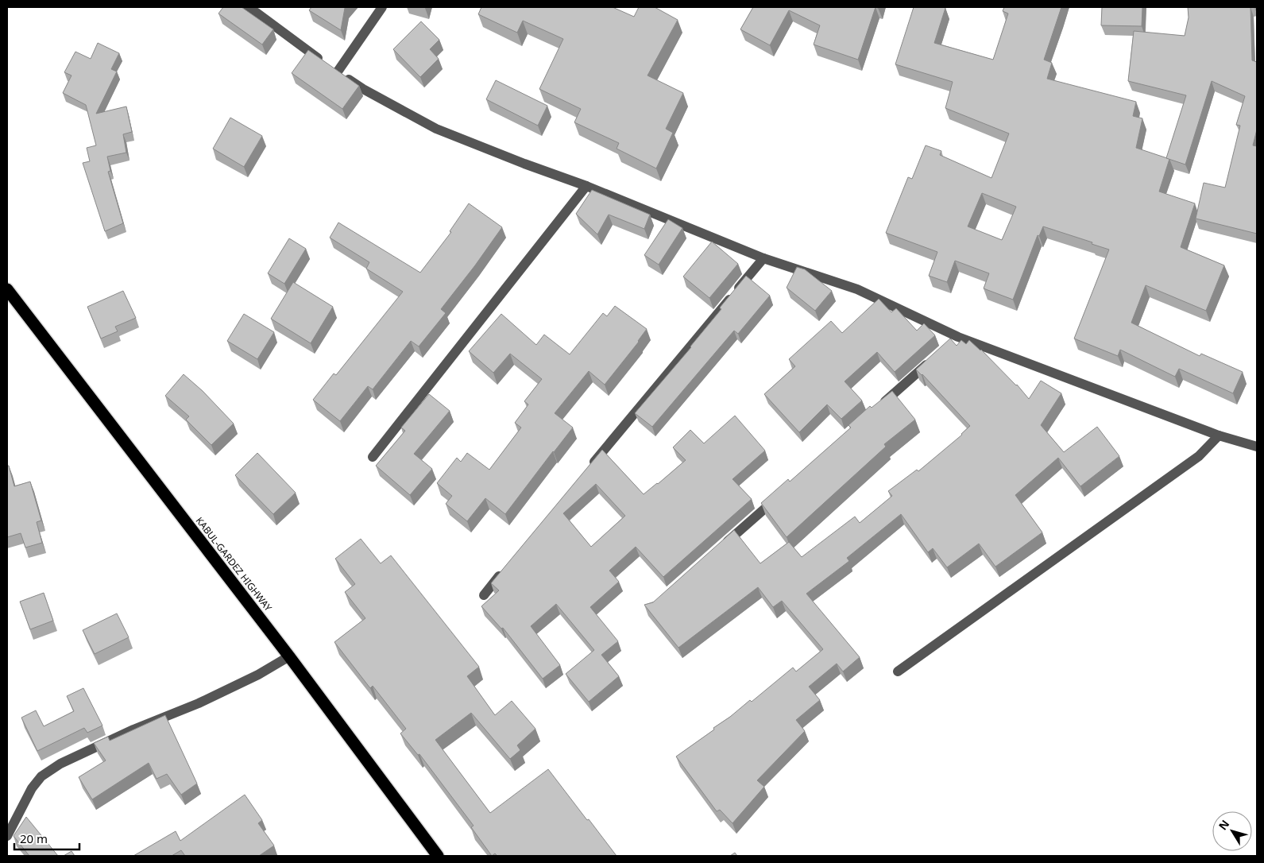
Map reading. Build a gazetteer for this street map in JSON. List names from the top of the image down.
{
  "streets": {
    "highway": ["KABUL-GARDEZ HIGHWAY"]
  },
  "scale_bar": "20 m",
  "north": "top left"
}
